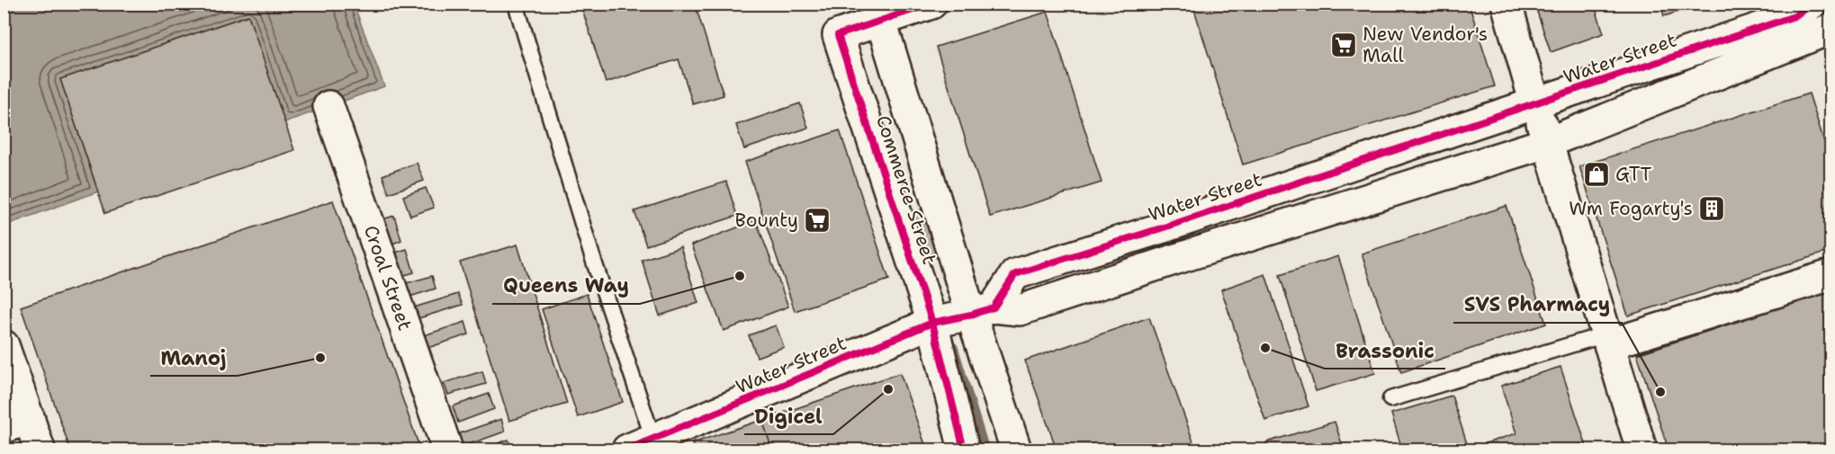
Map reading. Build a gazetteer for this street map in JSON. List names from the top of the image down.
{
  "streets": {
    "street": ["Water Street", "Commerce Street", "Croal Street"]
  },
  "crossings": [
    ["Water Street", "Commerce Street"]
  ],
  "places": {
    "supermarket": ["New Vendor's Mall", "Bounty"],
    "shop": ["GTT"],
    "building": ["Wm Fogarty's"],
    "other": [
      "Queens Way",
      "Brassonic",
      "Manoj",
      "Digicel",
      "SVS Pharmacy"
    ]
  }
}
